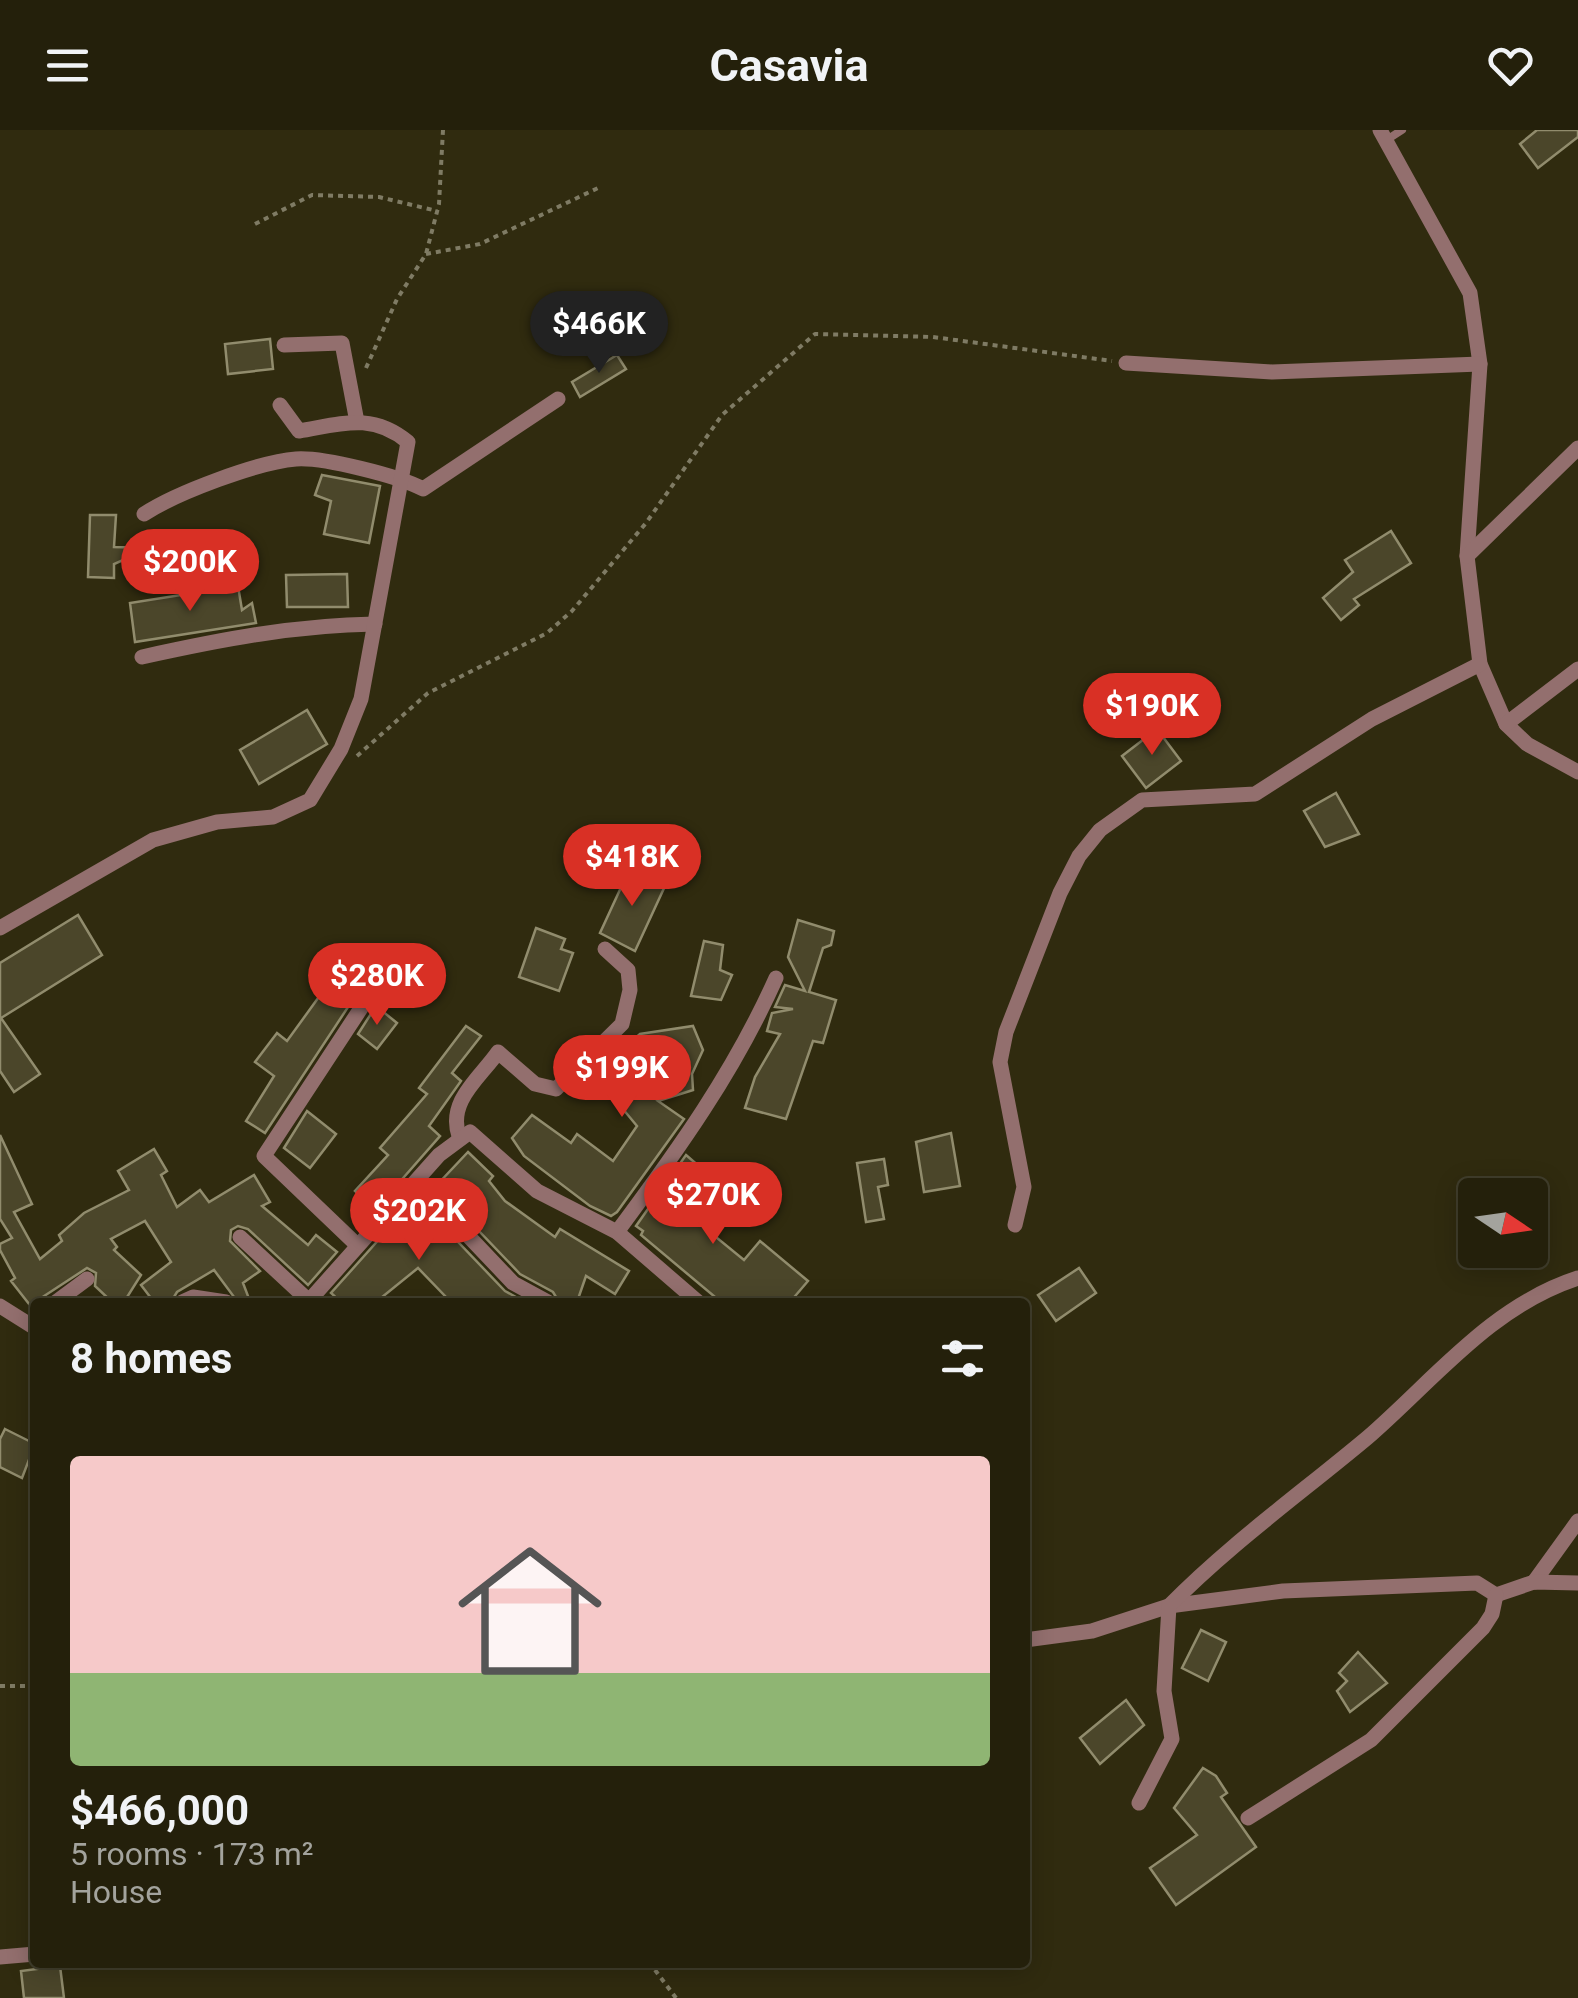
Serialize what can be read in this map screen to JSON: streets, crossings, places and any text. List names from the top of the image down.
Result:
{
  "north": "right",
  "page": {
    "header": "Casavia",
    "price": [
      "$466K",
      "$200K",
      "$190K",
      "$418K",
      "$280K",
      "$199K",
      "$270K",
      "$202K"
    ],
    "heading": "8 homes",
    "list": [
      {
        "name": "$466,000",
        "note": "5 rooms · 173 m² · House"
      }
    ]
  }
}
